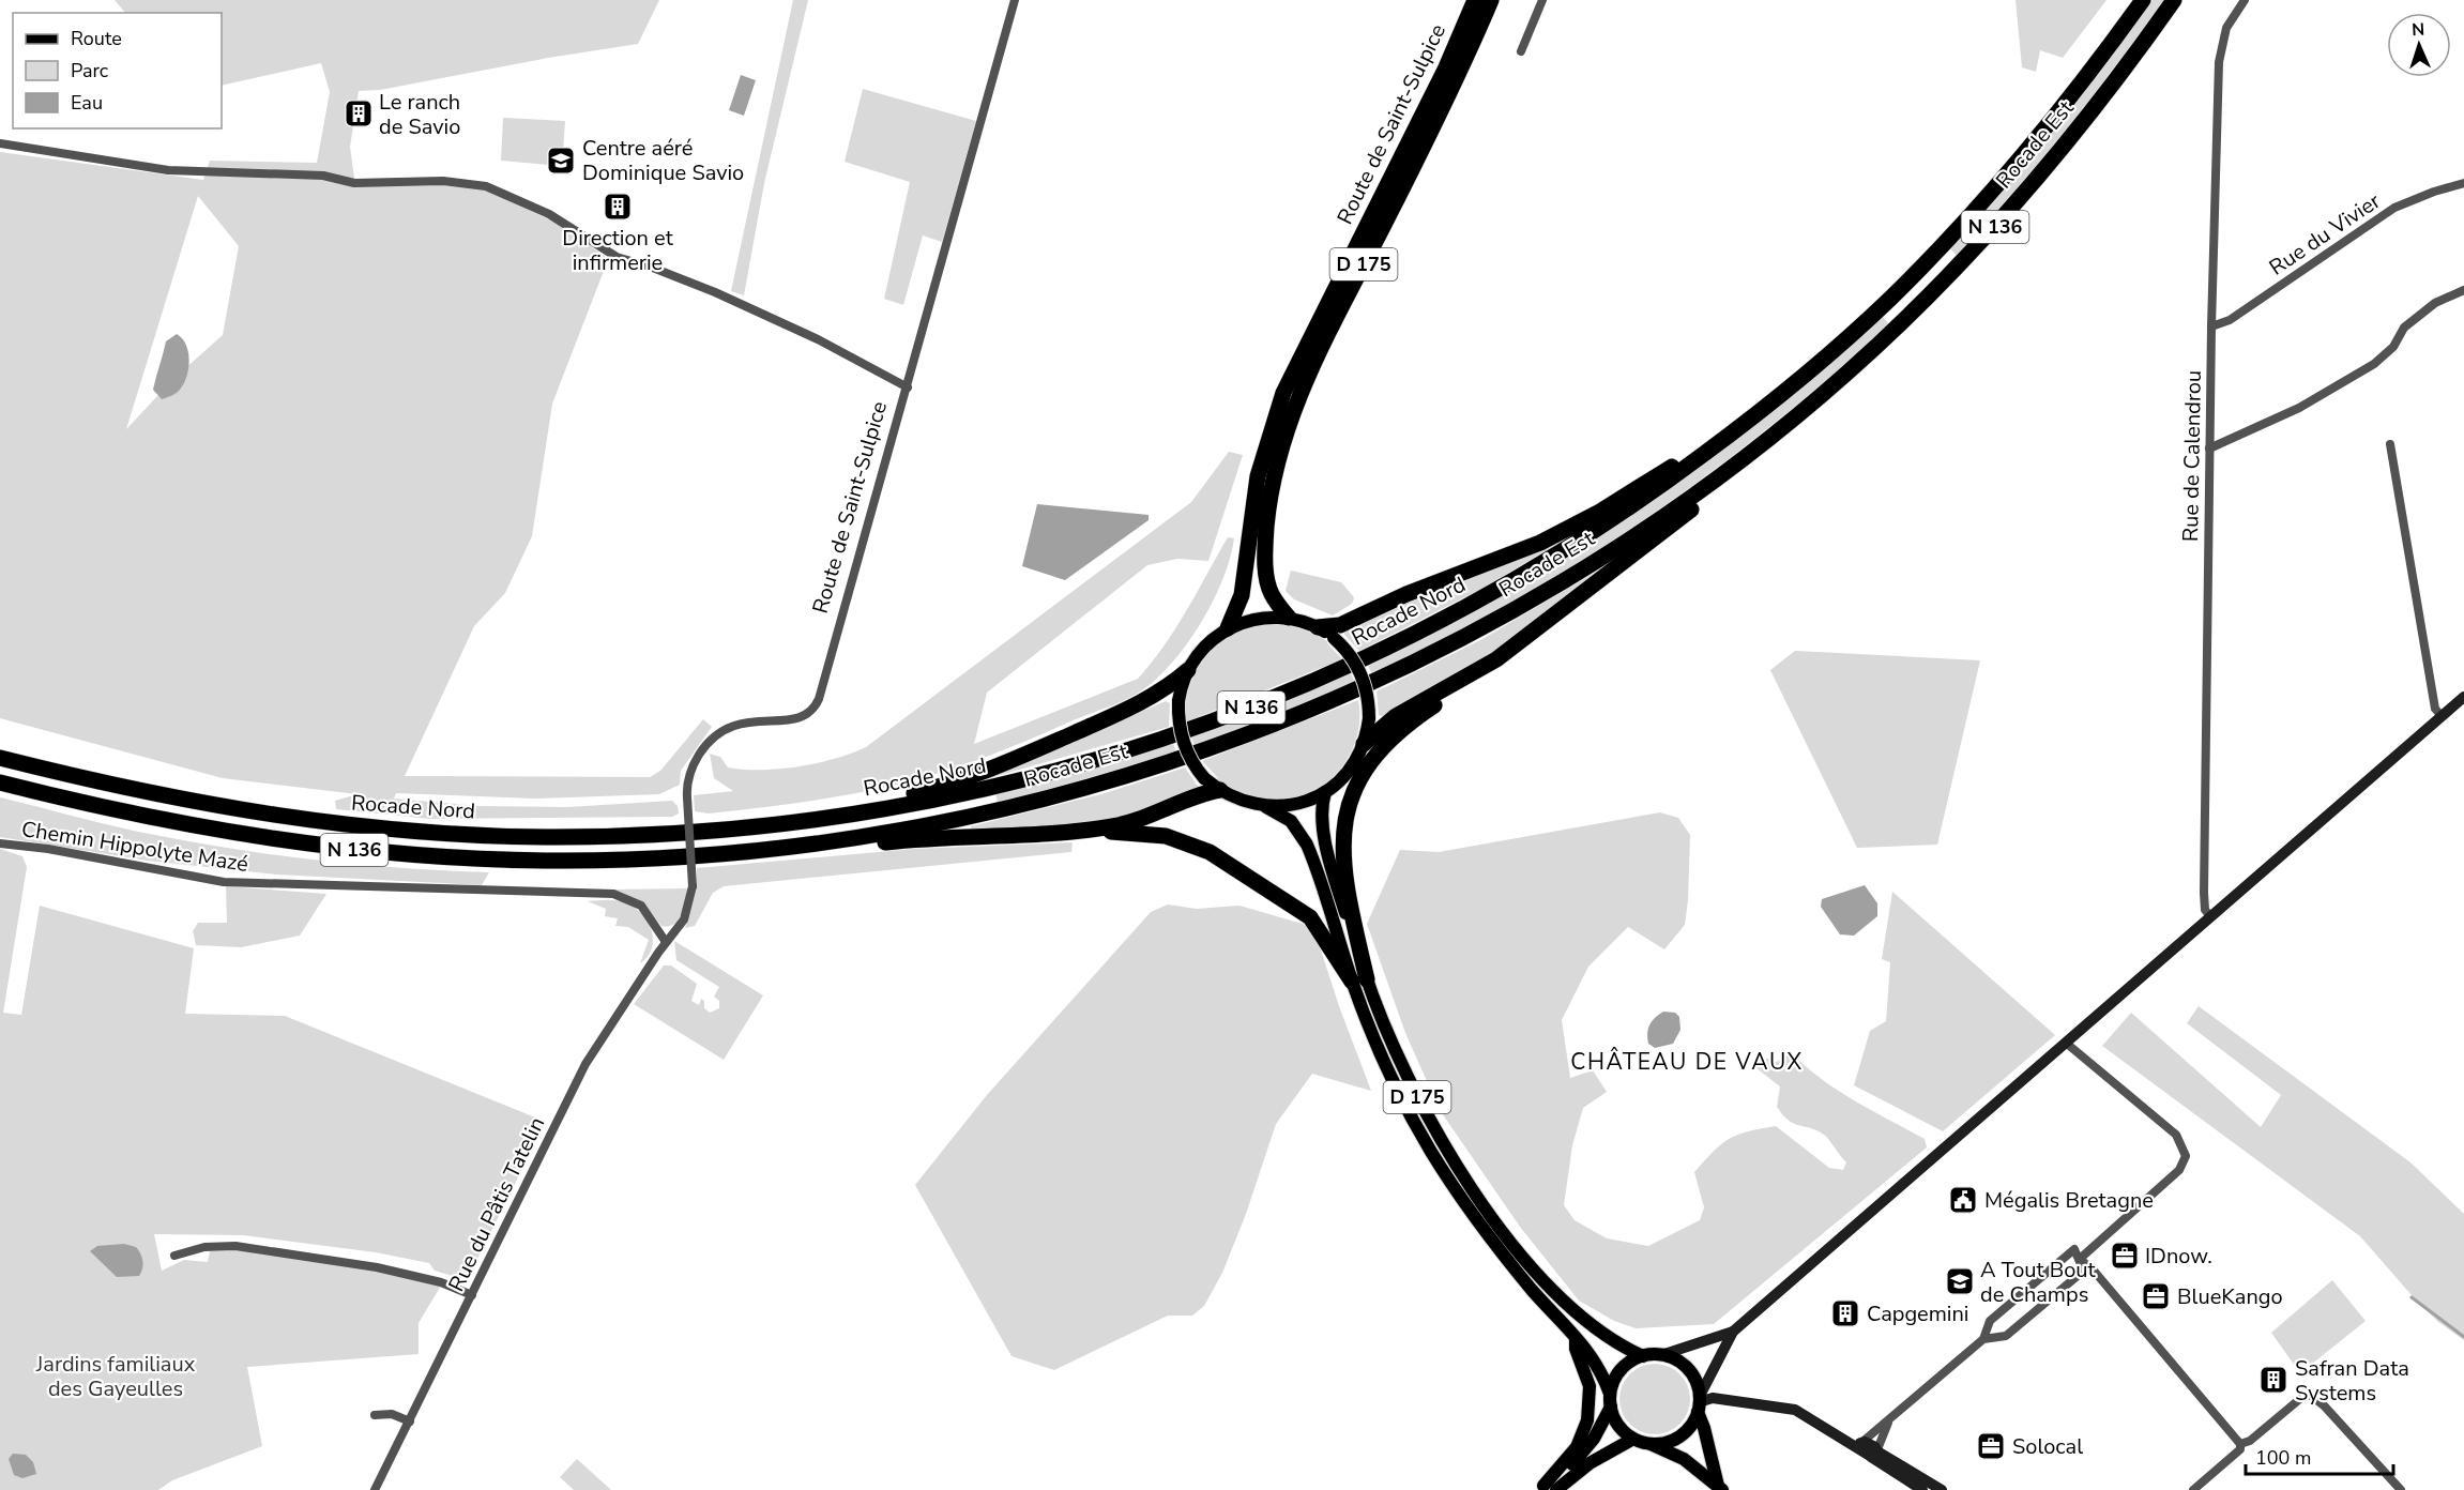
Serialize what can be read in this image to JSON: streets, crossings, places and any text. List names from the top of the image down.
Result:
{
  "streets": {
    "highway": [
      "Route de Saint-Sulpice",
      "Rocade Est",
      "N 136",
      "D 175",
      "Rocade Nord"
    ],
    "street": [
      "Rue du Vivier",
      "Rue de Calendrou",
      "Chemin Hippolyte Mazé",
      "Rue du Pâtis Tatelin"
    ]
  },
  "crossings": [
    ["Route de Saint-Sulpice", "D 175"],
    ["Route de Saint-Sulpice", "Chemin Hippolyte Mazé"],
    ["Route de Saint-Sulpice", "Rue du Pâtis Tatelin"],
    ["Rocade Est", "N 136"],
    ["Rocade Est", "Rocade Nord"],
    ["Rue du Vivier", "Rue de Calendrou"],
    ["Chemin Hippolyte Mazé", "Rue du Pâtis Tatelin"]
  ],
  "districts": ["CHÂTEAU DE VAUX"],
  "parks": ["Jardins familiaux des Gayeulles"],
  "places": {
    "building": [
      "Le ranch de Savio",
      "Direction et infirmerie",
      "Capgemini",
      "Safran Data Systems"
    ],
    "school or university": ["Centre aéré Dominique Savio", "A Tout Bout de Champs"],
    "public building": ["Mégalis Bretagne"],
    "office": ["IDnow.", "BlueKango", "Solocal"]
  },
  "legend": ["Route", "Parc", "Eau"],
  "scale_bar": "100 m",
  "north": "top"
}
